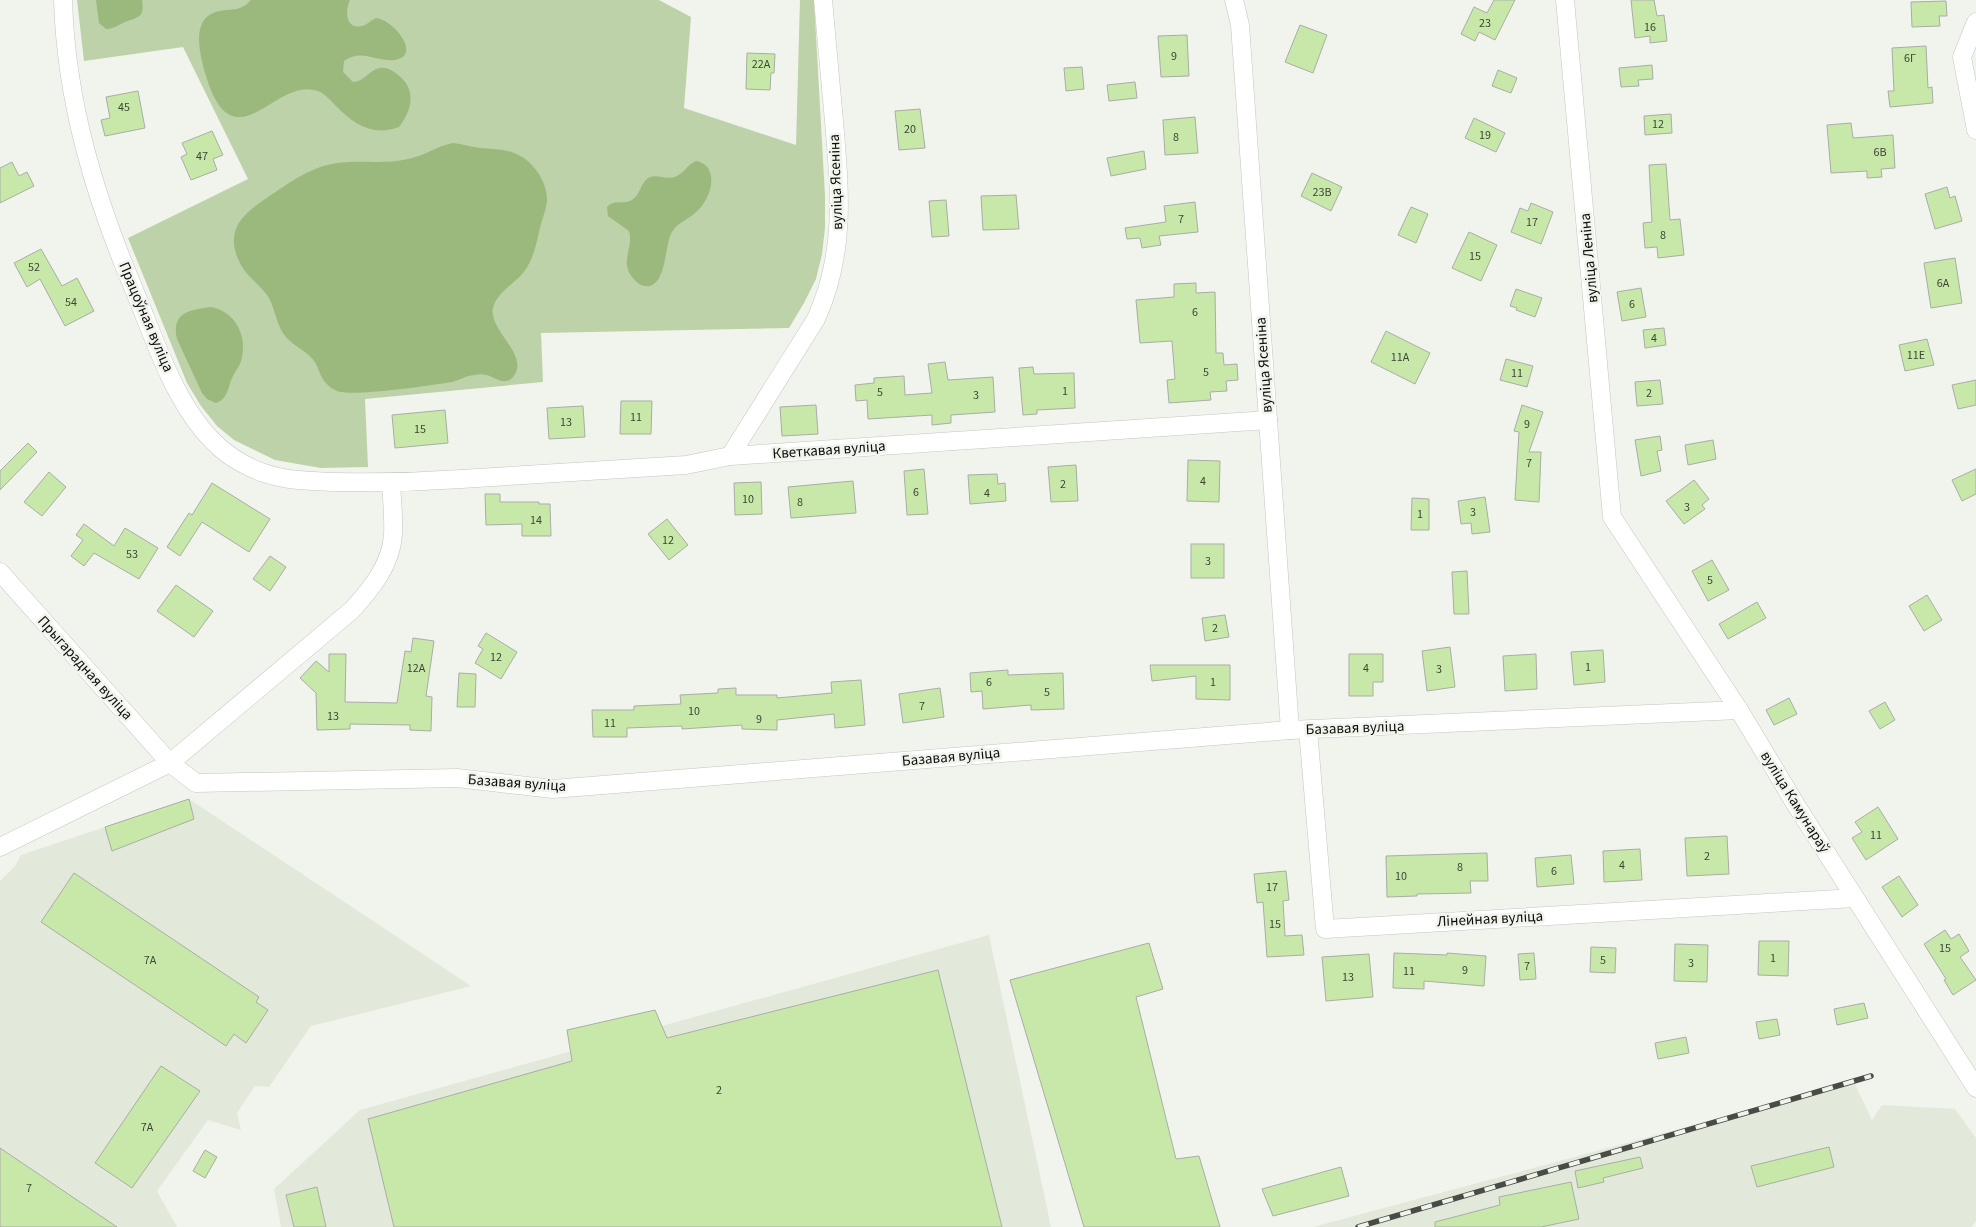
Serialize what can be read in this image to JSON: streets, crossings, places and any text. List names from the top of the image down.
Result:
{
  "streets": {
    "street": [
      "вуліца Ясеніна",
      "вуліца Леніна",
      "Працоўная вуліца",
      "Кветкавая вуліца",
      "Прыгарадная вуліца",
      "Базавая вуліца",
      "вуліца Камунараў",
      "Лінейная вуліца"
    ]
  },
  "crossings": [
    ["вуліца Ясеніна", "Кветкавая вуліца"],
    ["вуліца Ясеніна", "Базавая вуліца"],
    ["вуліца Леніна", "вуліца Камунараў"],
    ["Працоўная вуліца", "Кветкавая вуліца"],
    ["Прыгарадная вуліца", "Базавая вуліца"],
    ["Базавая вуліца", "вуліца Камунараў"],
    ["Базавая вуліца", "Лінейная вуліца"],
    ["вуліца Камунараў", "Лінейная вуліца"]
  ],
  "house_numbers": [
    "23",
    "16",
    "9",
    "6Г",
    "22А",
    "45",
    "12",
    "20",
    "19",
    "8",
    "6В",
    "47",
    "23В",
    "7",
    "17",
    "8",
    "15",
    "52",
    "6А",
    "54",
    "6",
    "6",
    "4",
    "11Е",
    "11А",
    "5",
    "11",
    "1",
    "5",
    "2",
    "3",
    "11",
    "13",
    "9",
    "15",
    "7",
    "4",
    "2",
    "6",
    "4",
    "10",
    "8",
    "3",
    "3",
    "1",
    "14",
    "12",
    "53",
    "3",
    "5",
    "2",
    "12",
    "1",
    "12А",
    "4",
    "3",
    "6",
    "1",
    "5",
    "7",
    "10",
    "13",
    "9",
    "11",
    "11",
    "2",
    "4",
    "8",
    "6",
    "10",
    "17",
    "15",
    "15",
    "1",
    "7А",
    "5",
    "3",
    "7",
    "9",
    "11",
    "13",
    "2",
    "7А",
    "7"
  ]
}
